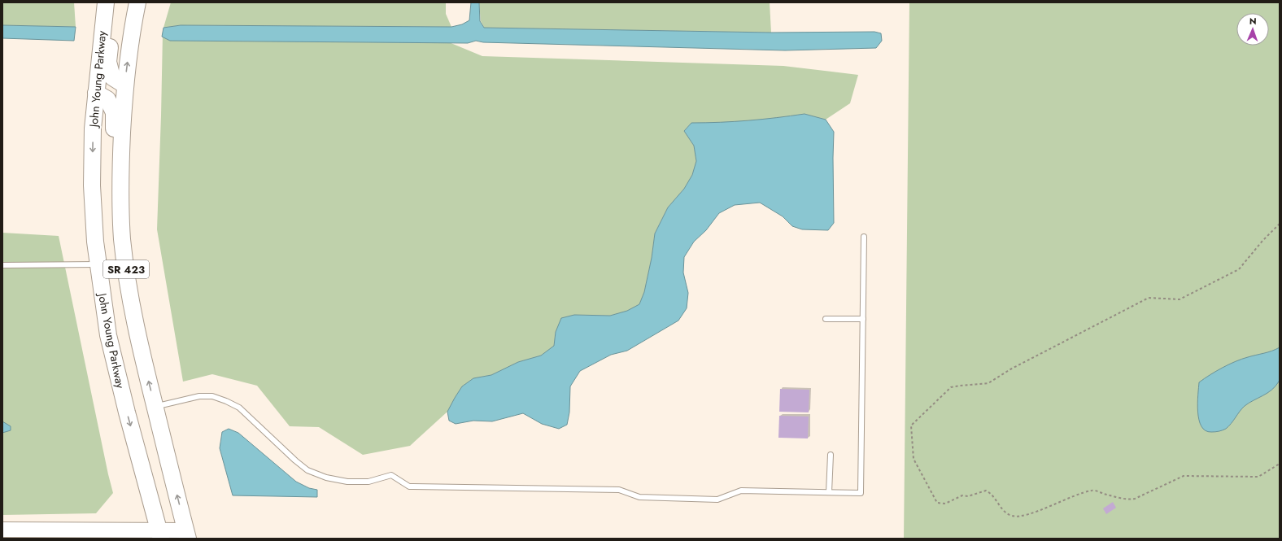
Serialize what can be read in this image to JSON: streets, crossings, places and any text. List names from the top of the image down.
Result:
{
  "streets": {
    "main road": ["John Young Parkway", "SR 423"]
  },
  "north": "top"
}
